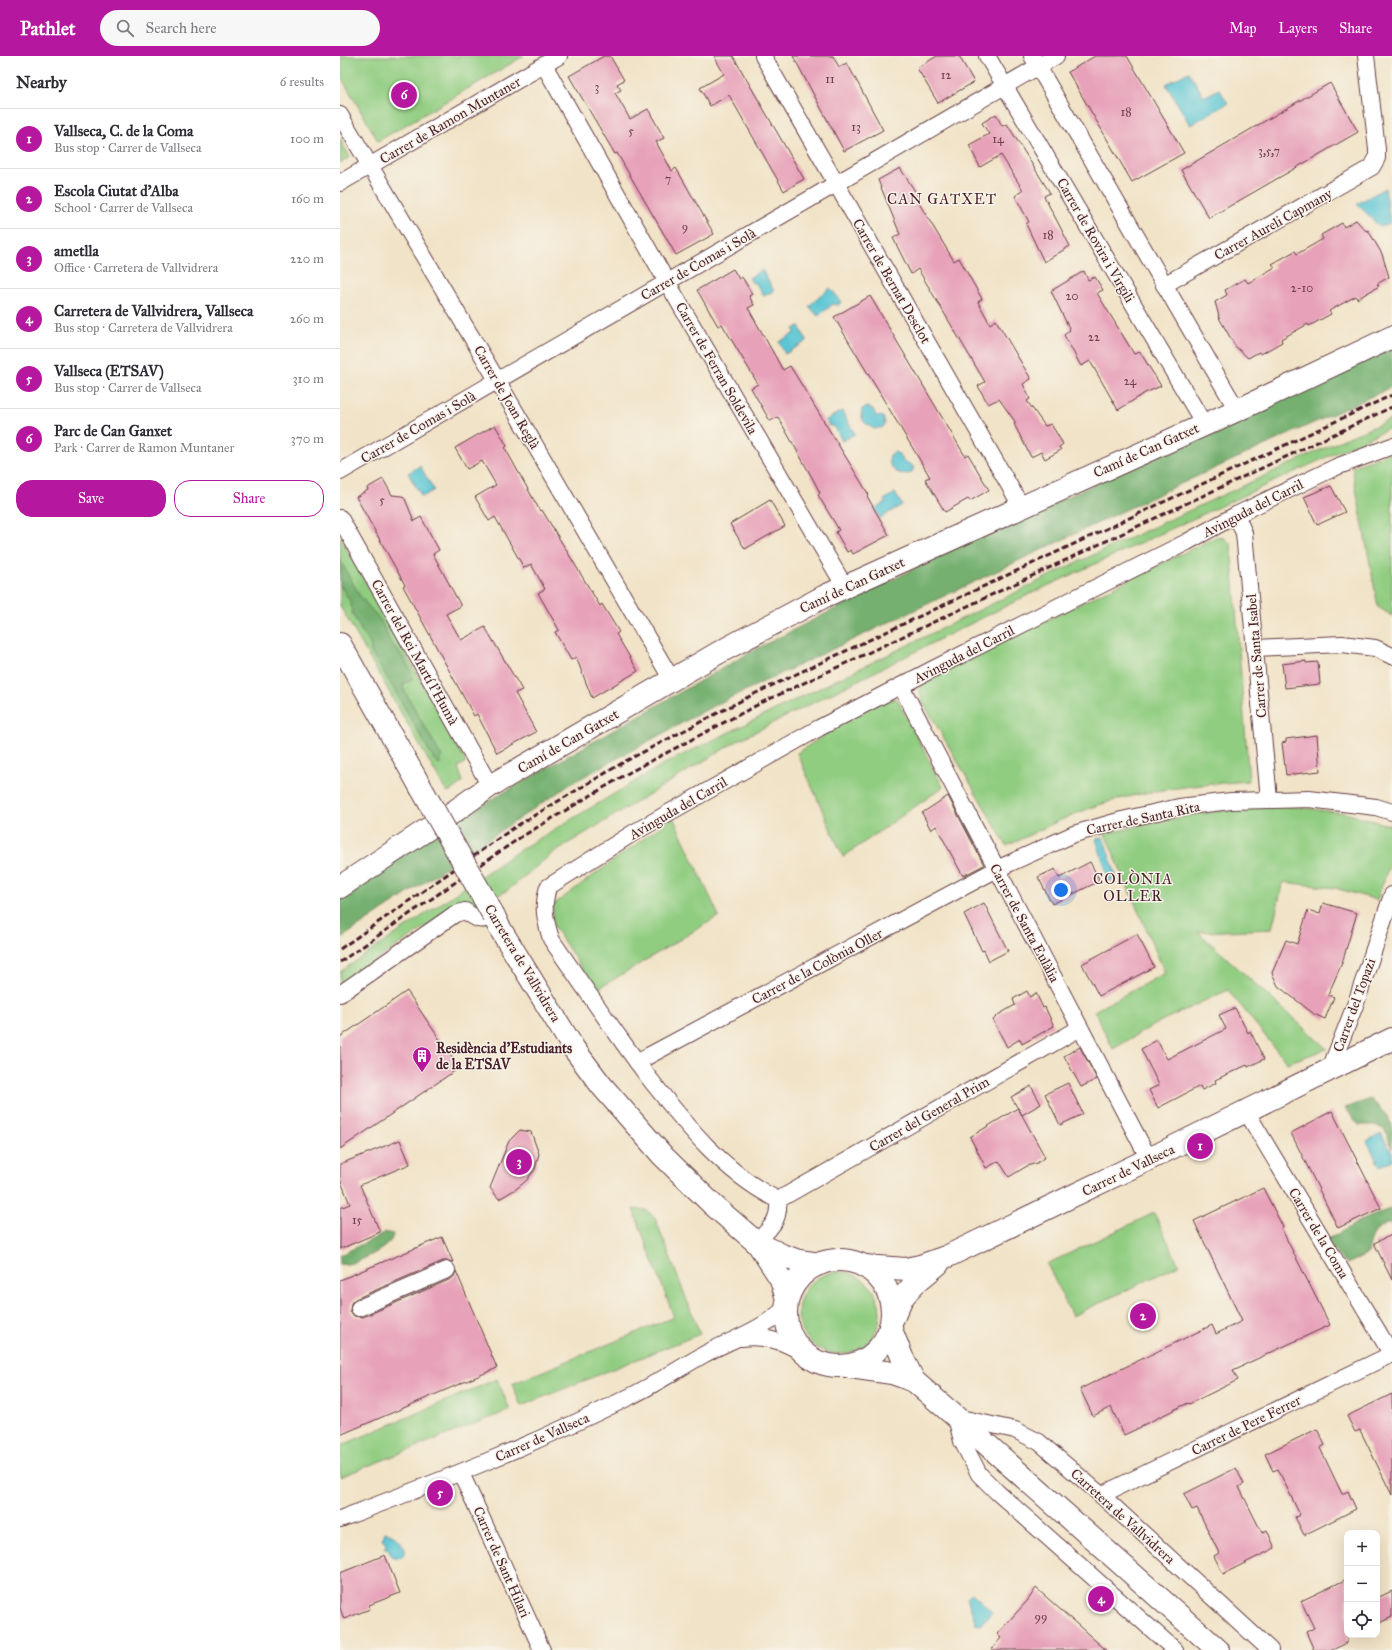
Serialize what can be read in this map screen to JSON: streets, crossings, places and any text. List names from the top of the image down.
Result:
{
  "streets": {
    "street": [
      "Carrer de Ramon Muntaner",
      "Carrer Aureli Capmany",
      "Carrer de Rovira i Virgili",
      "Carrer de Comas i Solà",
      "Carrer de Bernat Desclot",
      "Carrer de Ferran Soldevila",
      "Carrer de Joan Reglà",
      "Camí de Can Gatxet",
      "Avinguda del Carril",
      "Carrer del Rei Martí l'Humà",
      "Carrer de Santa Isabel",
      "Carrer de Santa Rita",
      "Carrer de Santa Eulàlia",
      "Carretera de Vallvidrera",
      "Carrer de la Colònia Oller",
      "Carrer del Topazi",
      "Carrer del General Prim",
      "Carrer de Vallseca",
      "Carrer de la Coma",
      "Carrer de Pere Ferrer",
      "Carrer de Sant Hilari"
    ]
  },
  "crossings": [
    ["Carrer de Ramon Muntaner", "Carrer de Ferran Soldevila"],
    ["Carrer de Ramon Muntaner", "Carrer de Joan Reglà"],
    ["Carrer de Rovira i Virgili", "Carrer de Comas i Solà"],
    ["Carrer de Rovira i Virgili", "Camí de Can Gatxet"],
    ["Carrer de Comas i Solà", "Carrer de Bernat Desclot"],
    ["Carrer de Comas i Solà", "Carrer de Ferran Soldevila"],
    ["Carrer de Comas i Solà", "Carrer de Joan Reglà"],
    ["Carrer de Bernat Desclot", "Camí de Can Gatxet"],
    ["Carrer de Ferran Soldevila", "Camí de Can Gatxet"],
    ["Carrer de Joan Reglà", "Camí de Can Gatxet"],
    ["Camí de Can Gatxet", "Carrer del Rei Martí l'Humà"],
    ["Avinguda del Carril", "Carrer de Santa Isabel"],
    ["Avinguda del Carril", "Carrer de Santa Eulàlia"],
    ["Avinguda del Carril", "Carrer de la Colònia Oller"],
    ["Carrer de Santa Isabel", "Carrer de Santa Rita"],
    ["Carrer de Santa Rita", "Carrer de Santa Eulàlia"],
    ["Carrer de Santa Rita", "Carrer de la Colònia Oller"],
    ["Carrer de Santa Eulàlia", "Carrer de la Colònia Oller"],
    ["Carrer de Santa Eulàlia", "Carrer del General Prim"],
    ["Carrer de Santa Eulàlia", "Carrer de Vallseca"],
    ["Carretera de Vallvidrera", "Carrer de Vallseca"],
    ["Carretera de Vallvidrera", "Carrer de Pere Ferrer"],
    ["Carrer del Topazi", "Carrer de Vallseca"],
    ["Carrer de Vallseca", "Carrer de la Coma"],
    ["Carrer de Vallseca", "Carrer de Sant Hilari"],
    ["Carrer de la Coma", "Carrer de Pere Ferrer"]
  ],
  "districts": ["CAN GATXET", "COLÒNIA OLLER"],
  "places": {
    "building": ["Residència d'Estudiants de la ETSAV"]
  },
  "house_numbers": [
    "12",
    "11",
    "3",
    "18",
    "13",
    "5",
    "14",
    "3,5,7",
    "7",
    "9",
    "18",
    "2-10",
    "20",
    "22",
    "24",
    "5",
    "15",
    "99"
  ],
  "page": {
    "header": "Pathlet",
    "search": "Search here",
    "nav": ["Map", "Layers", "Share"],
    "heading": ["Nearby", "6 results"],
    "pins": [
      "6",
      "1",
      "3",
      "2",
      "5",
      "4"
    ],
    "list": [
      {
        "mark": "1",
        "name": "Vallseca, C. de la Coma",
        "note": "Bus stop · Carrer de Vallseca",
        "value": "100 m"
      },
      {
        "mark": "2",
        "name": "Escola Ciutat d'Alba",
        "note": "School · Carrer de Vallseca",
        "value": "160 m"
      },
      {
        "mark": "3",
        "name": "ametlla",
        "note": "Office · Carretera de Vallvidrera",
        "value": "220 m"
      },
      {
        "mark": "4",
        "name": "Carretera de Vallvidrera, Vallseca",
        "note": "Bus stop · Carretera de Vallvidrera",
        "value": "260 m"
      },
      {
        "mark": "5",
        "name": "Vallseca (ETSAV)",
        "note": "Bus stop · Carrer de Vallseca",
        "value": "310 m"
      },
      {
        "mark": "6",
        "name": "Parc de Can Ganxet",
        "note": "Park · Carrer de Ramon Muntaner",
        "value": "370 m"
      }
    ],
    "buttons": ["Save", "Share"],
    "map_buttons": ["+", "−"]
  }
}
